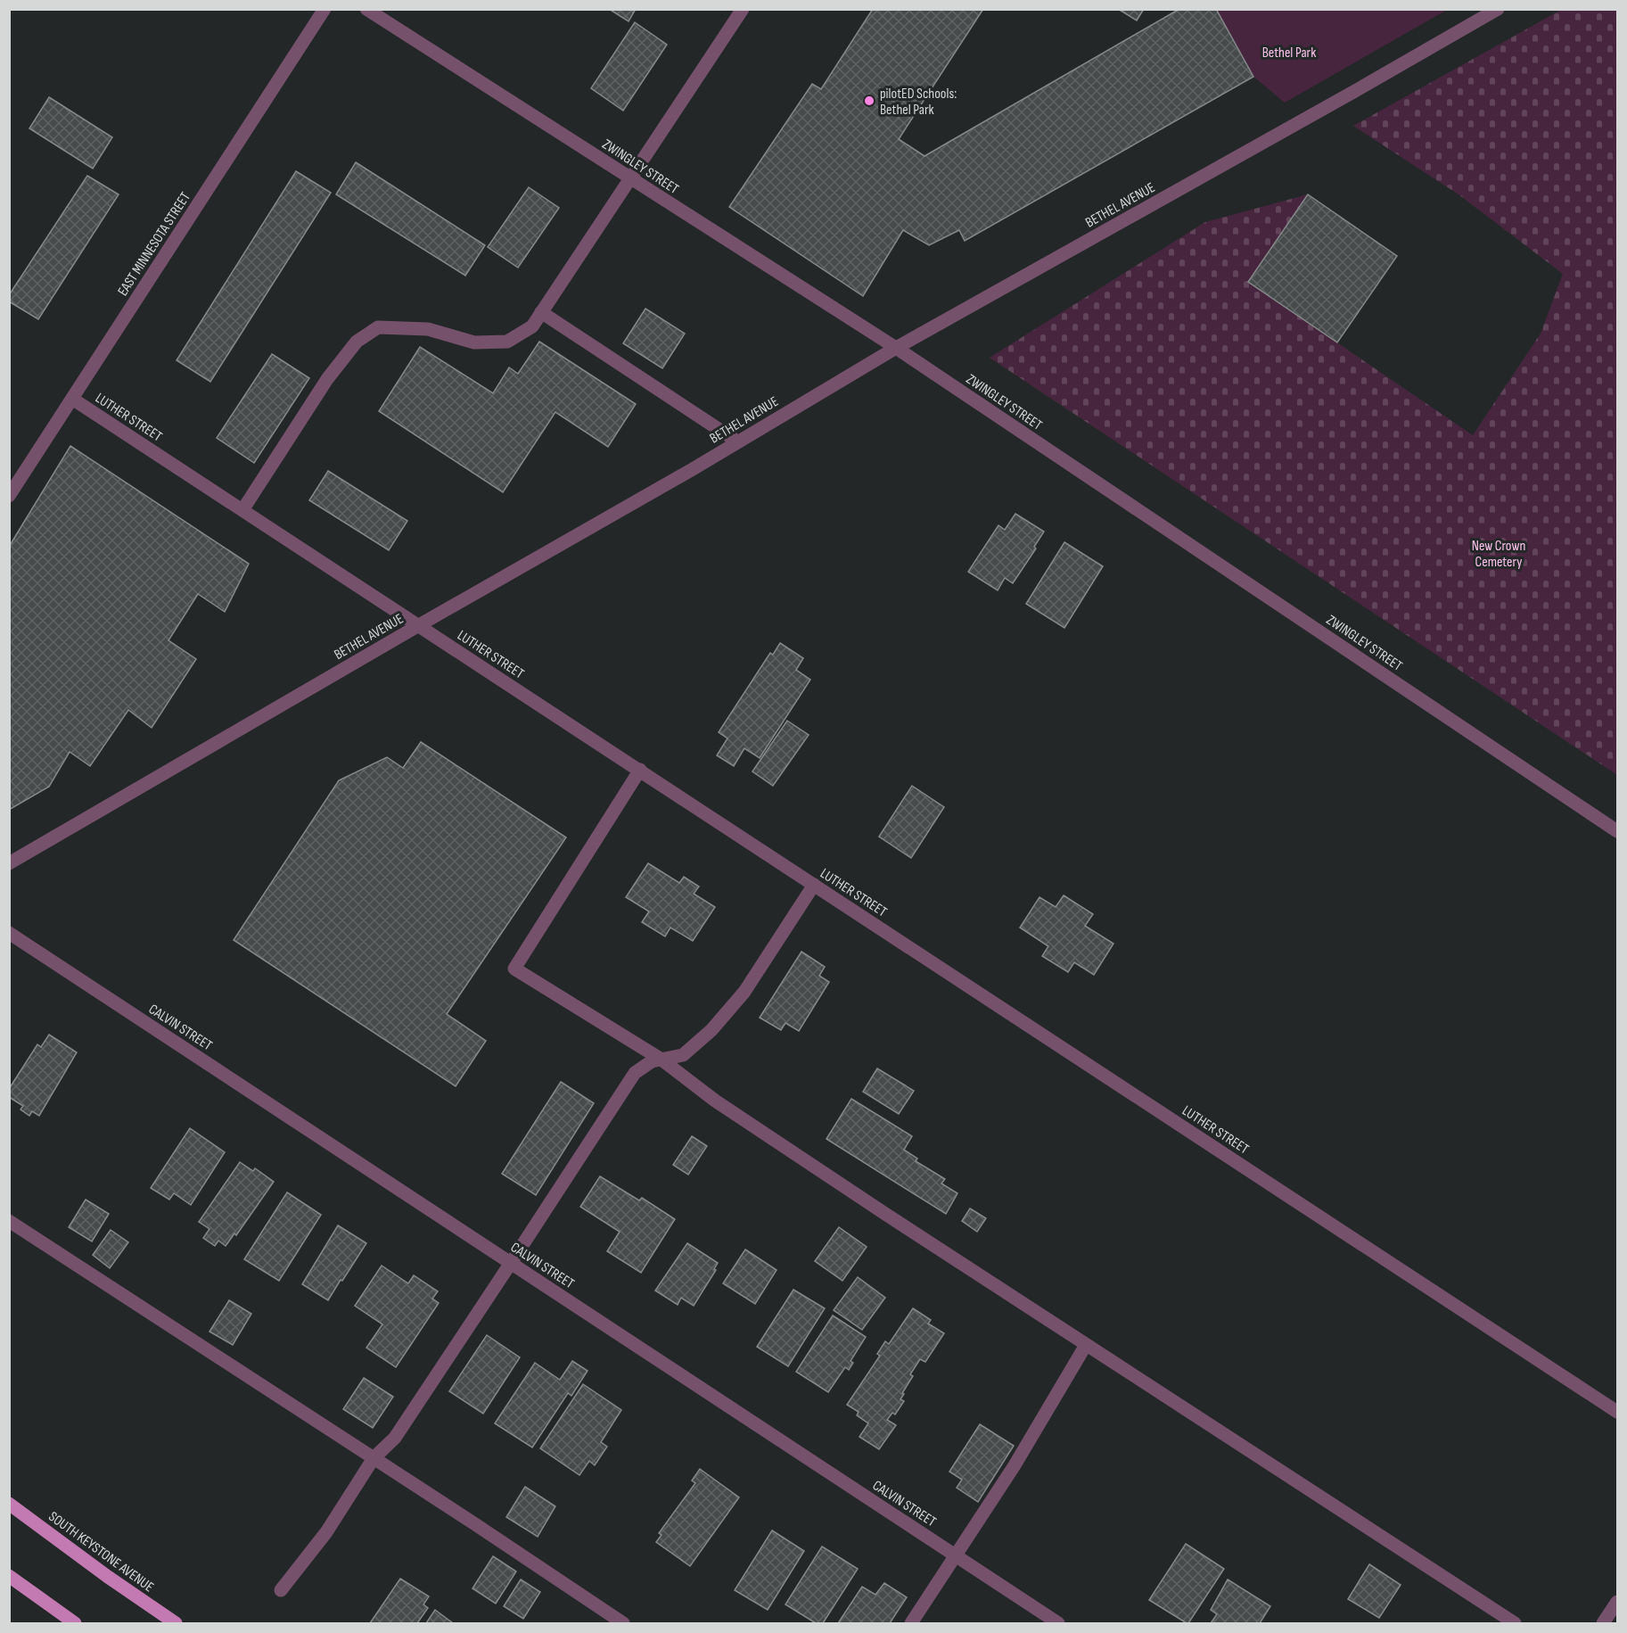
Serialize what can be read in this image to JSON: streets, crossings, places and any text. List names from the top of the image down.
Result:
{
  "streets": {
    "main road": ["SOUTH KEYSTONE AVENUE"],
    "street": [
      "ZWINGLEY STREET",
      "BETHEL AVENUE",
      "EAST MINNESOTA STREET",
      "LUTHER STREET",
      "CALVIN STREET"
    ]
  },
  "crossings": [
    ["ZWINGLEY STREET", "BETHEL AVENUE"],
    ["BETHEL AVENUE", "LUTHER STREET"],
    ["EAST MINNESOTA STREET", "LUTHER STREET"]
  ],
  "parks": ["Bethel Park", "New Crown Cemetery"],
  "places": ["pilotED Schools: Bethel Park"]
}
